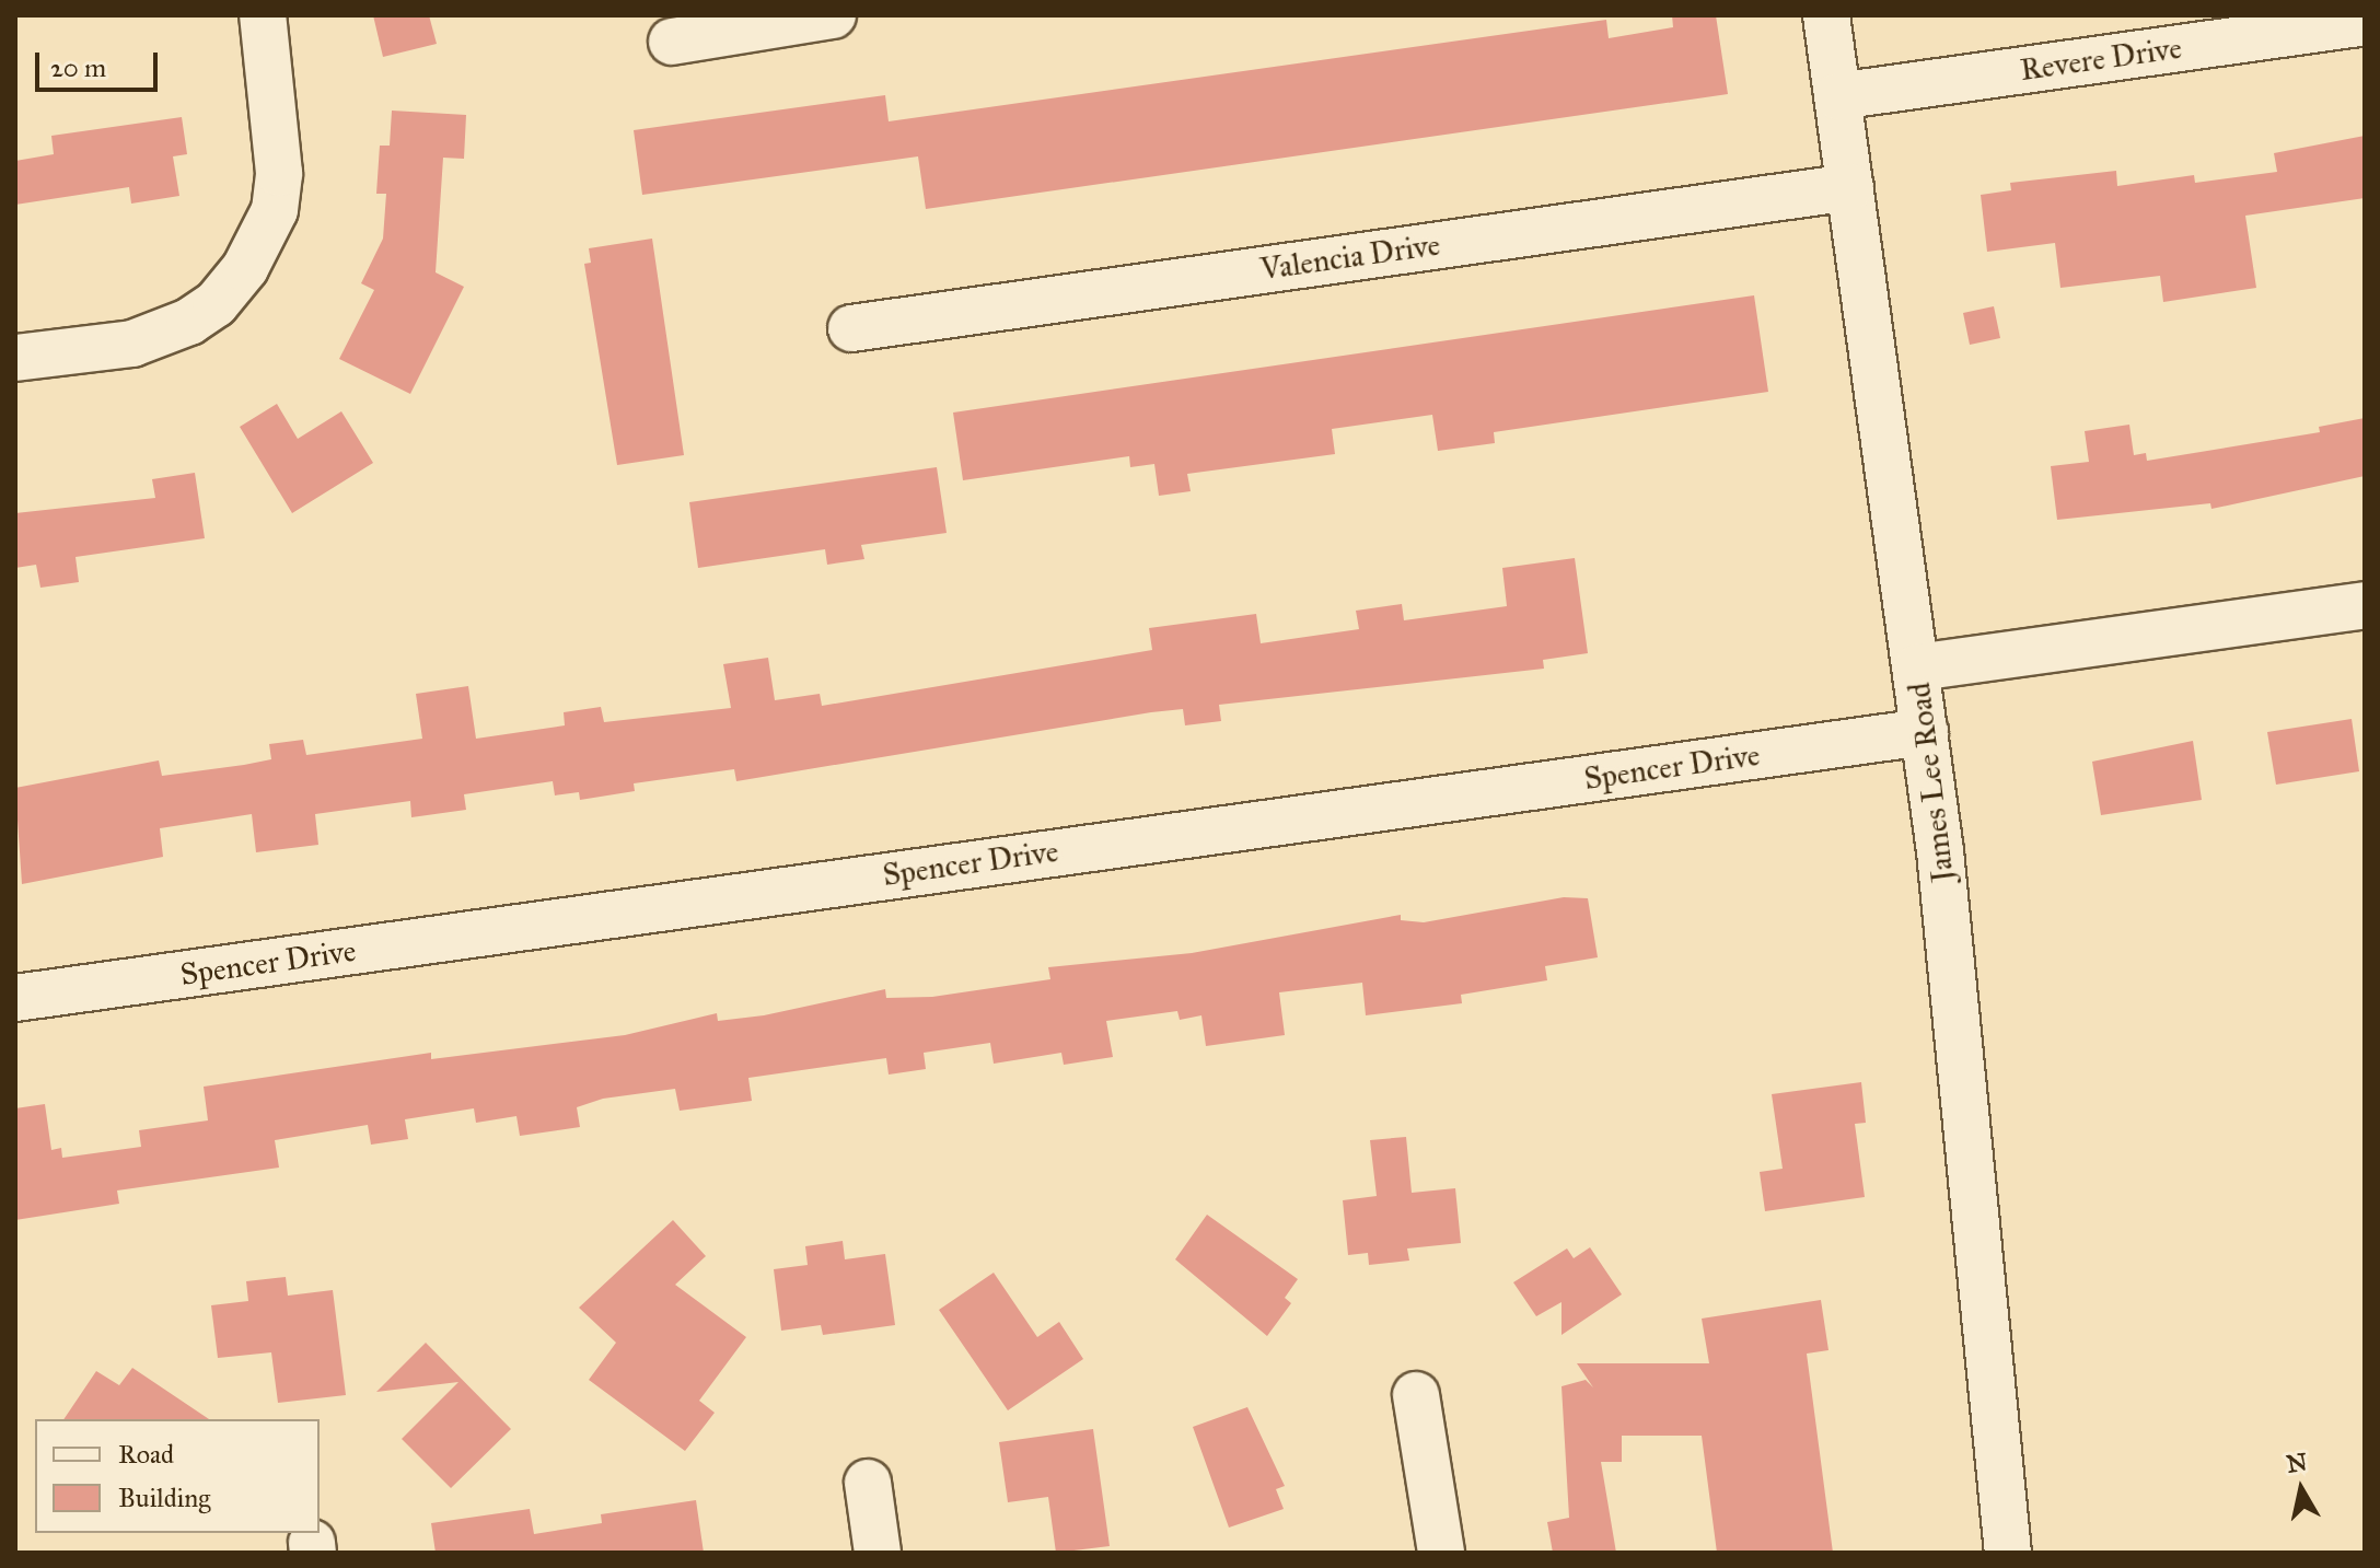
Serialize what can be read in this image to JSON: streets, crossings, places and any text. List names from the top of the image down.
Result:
{
  "streets": {
    "street": [
      "Revere Drive",
      "Valencia Drive",
      "Spencer Drive",
      "James Lee Road"
    ]
  },
  "crossings": [
    ["Revere Drive", "James Lee Road"],
    ["Valencia Drive", "James Lee Road"],
    ["Spencer Drive", "James Lee Road"]
  ],
  "legend": ["Road", "Building"],
  "scale_bar": "20 m",
  "north": "top"
}
